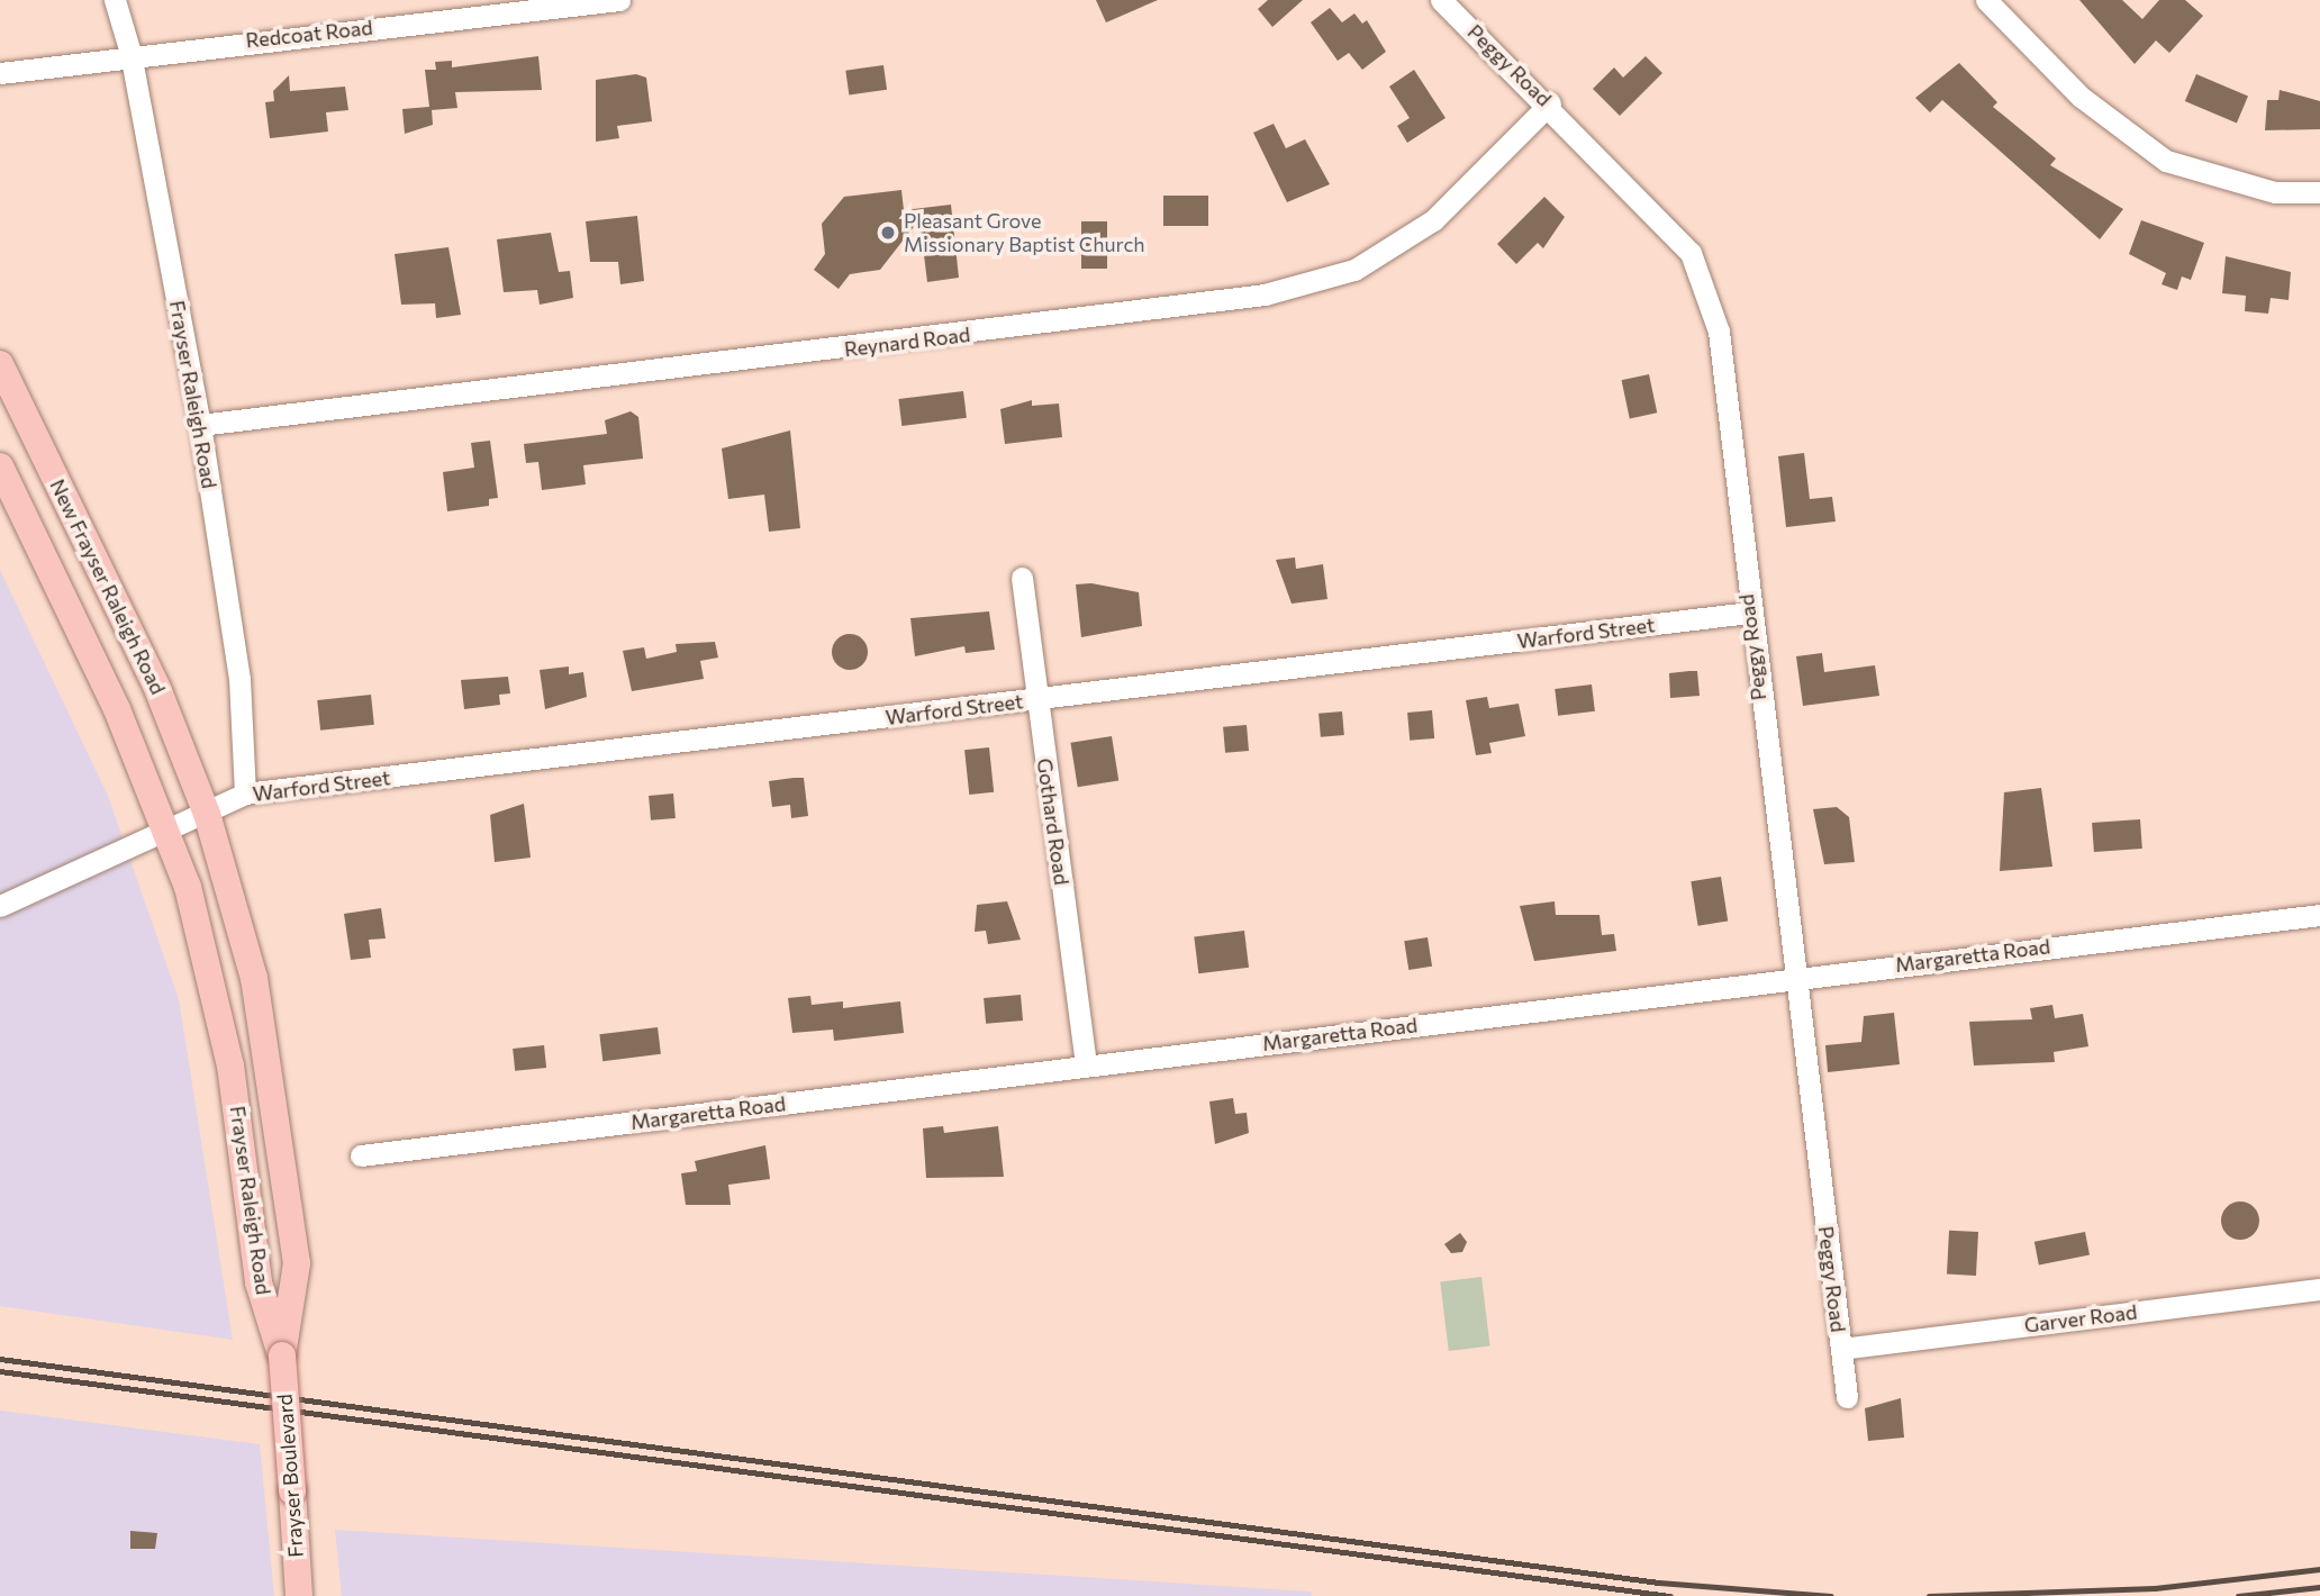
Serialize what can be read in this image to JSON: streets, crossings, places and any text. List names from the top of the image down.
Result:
{
  "streets": {
    "main road": ["Frayser Raleigh Road", "New Frayser Raleigh Road", "Frayser Boulevard"],
    "street": [
      "Redcoat Road",
      "Peggy Road",
      "Reynard Road",
      "Warford Street",
      "Gothard Road",
      "Margaretta Road",
      "Garver Road"
    ]
  },
  "crossings": [
    ["Redcoat Road", "Frayser Raleigh Road"],
    ["Peggy Road", "Reynard Road"],
    ["Peggy Road", "Warford Street"],
    ["Peggy Road", "Margaretta Road"],
    ["Peggy Road", "Garver Road"],
    ["Reynard Road", "Frayser Raleigh Road"],
    ["Frayser Raleigh Road", "New Frayser Raleigh Road"],
    ["Frayser Raleigh Road", "Warford Street"],
    ["Frayser Raleigh Road", "Frayser Boulevard"],
    ["New Frayser Raleigh Road", "Warford Street"],
    ["Warford Street", "Gothard Road"],
    ["Gothard Road", "Margaretta Road"]
  ],
  "places": ["Pleasant Grove Missionary Baptist Church"]
}
